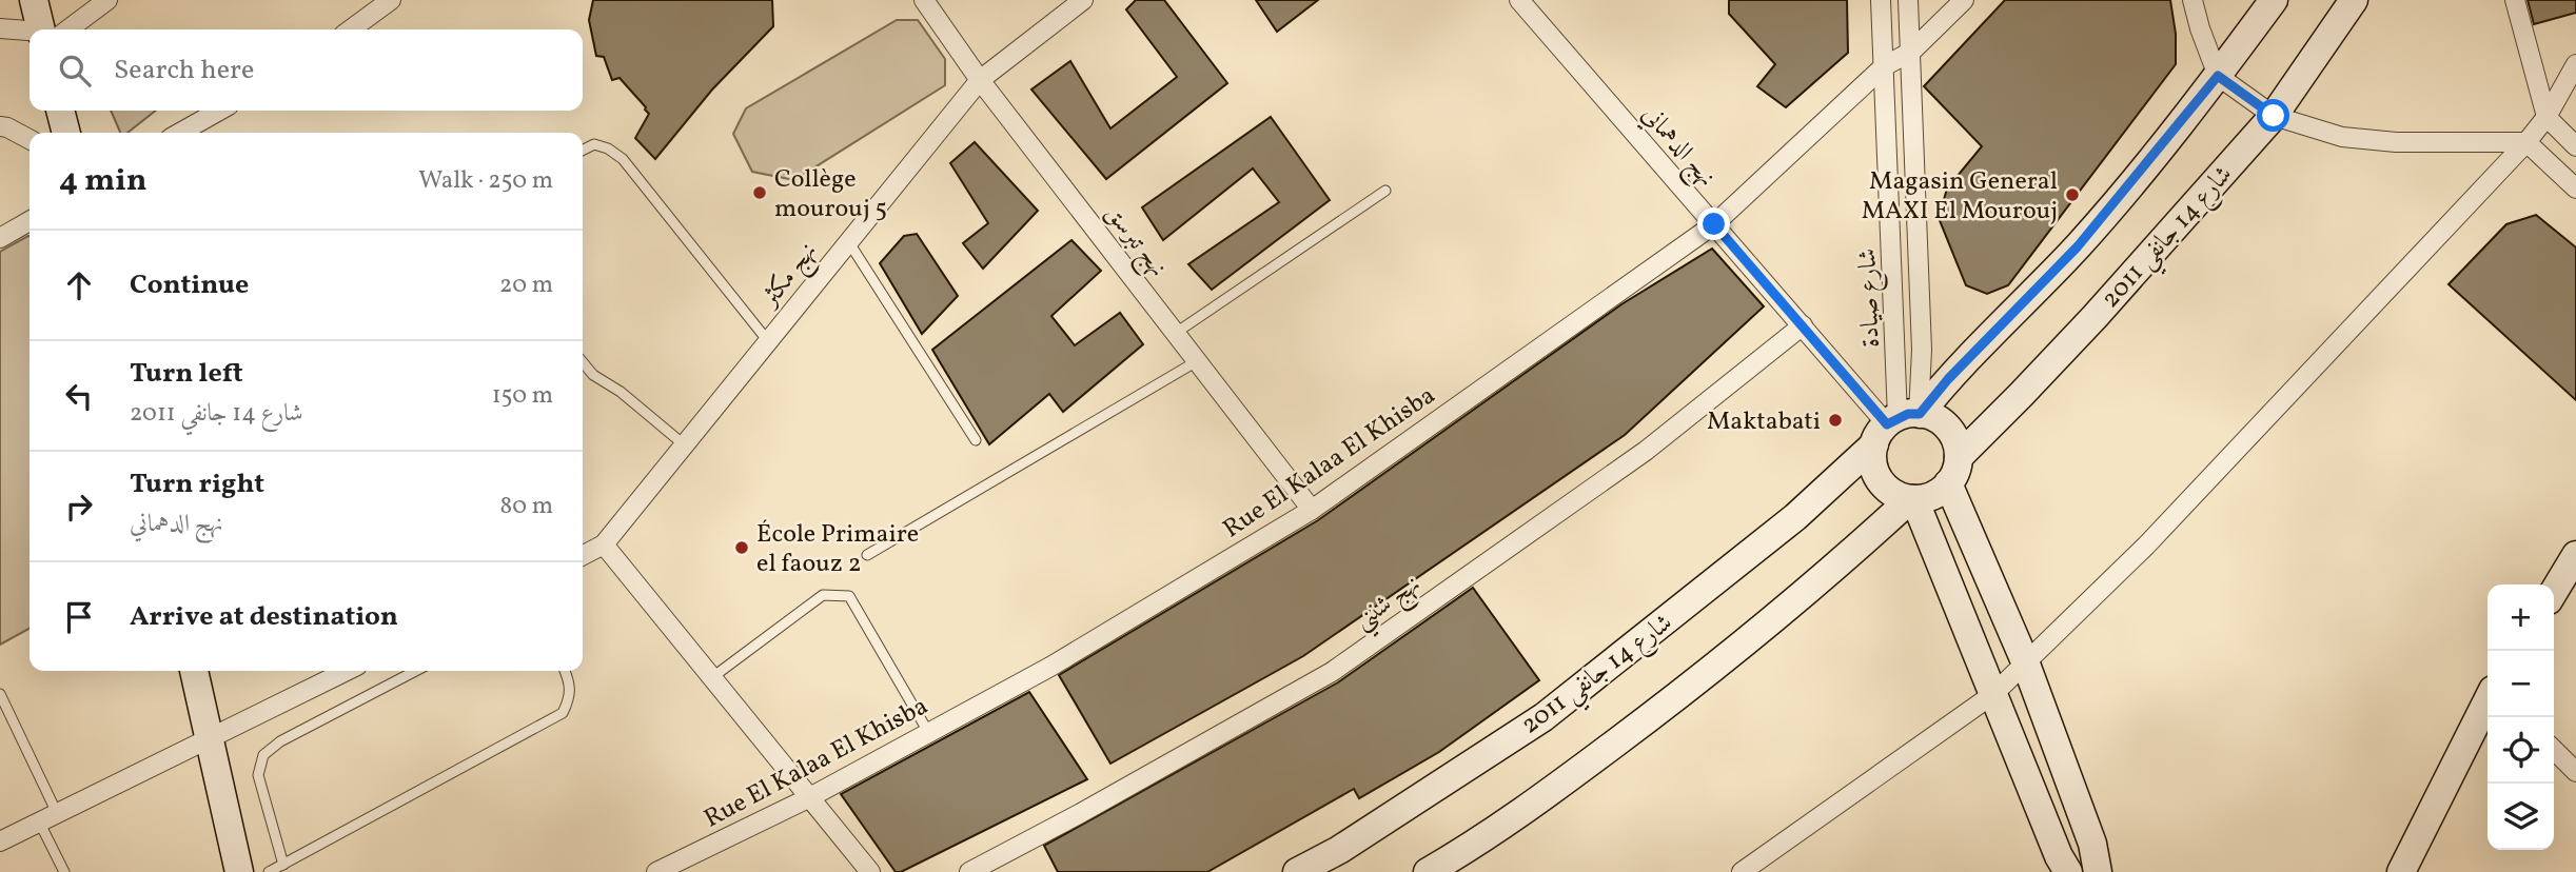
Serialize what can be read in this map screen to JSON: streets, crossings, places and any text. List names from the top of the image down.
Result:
{
  "streets": {
    "street": [
      "نهج الدهماني",
      "شارع 14 جانفي 2011",
      "نهج تبرسق",
      "نهج مكثر",
      "شارع صيادة",
      "Rue El Kalaa El Khisba",
      "نهج شنني"
    ]
  },
  "crossings": [
    ["نهج الدهماني", "شارع 14 جانفي 2011"],
    ["نهج الدهماني", "شارع صيادة"],
    ["نهج الدهماني", "Rue El Kalaa El Khisba"],
    ["نهج الدهماني", "نهج شنني"],
    ["شارع 14 جانفي 2011", "شارع صيادة"],
    ["نهج تبرسق", "نهج مكثر"],
    ["نهج تبرسق", "Rue El Kalaa El Khisba"],
    ["شارع صيادة", "Rue El Kalaa El Khisba"]
  ],
  "places": [
    "Collège mourouj 5",
    "Magasin General MAXI El Mourouj",
    "Maktabati",
    "École Primaire el faouz 2"
  ],
  "page": {
    "search": "Search here",
    "heading": ["4 min", "Walk · 250 m"],
    "list": [
      ["Continue", "20 m"],
      ["Turn left", "شارع 14 جانفي 2011", "150 m"],
      ["Turn right", "نهج الدهماني", "80 m"],
      "Arrive at destination"
    ],
    "map_buttons": ["+", "−"]
  }
}
